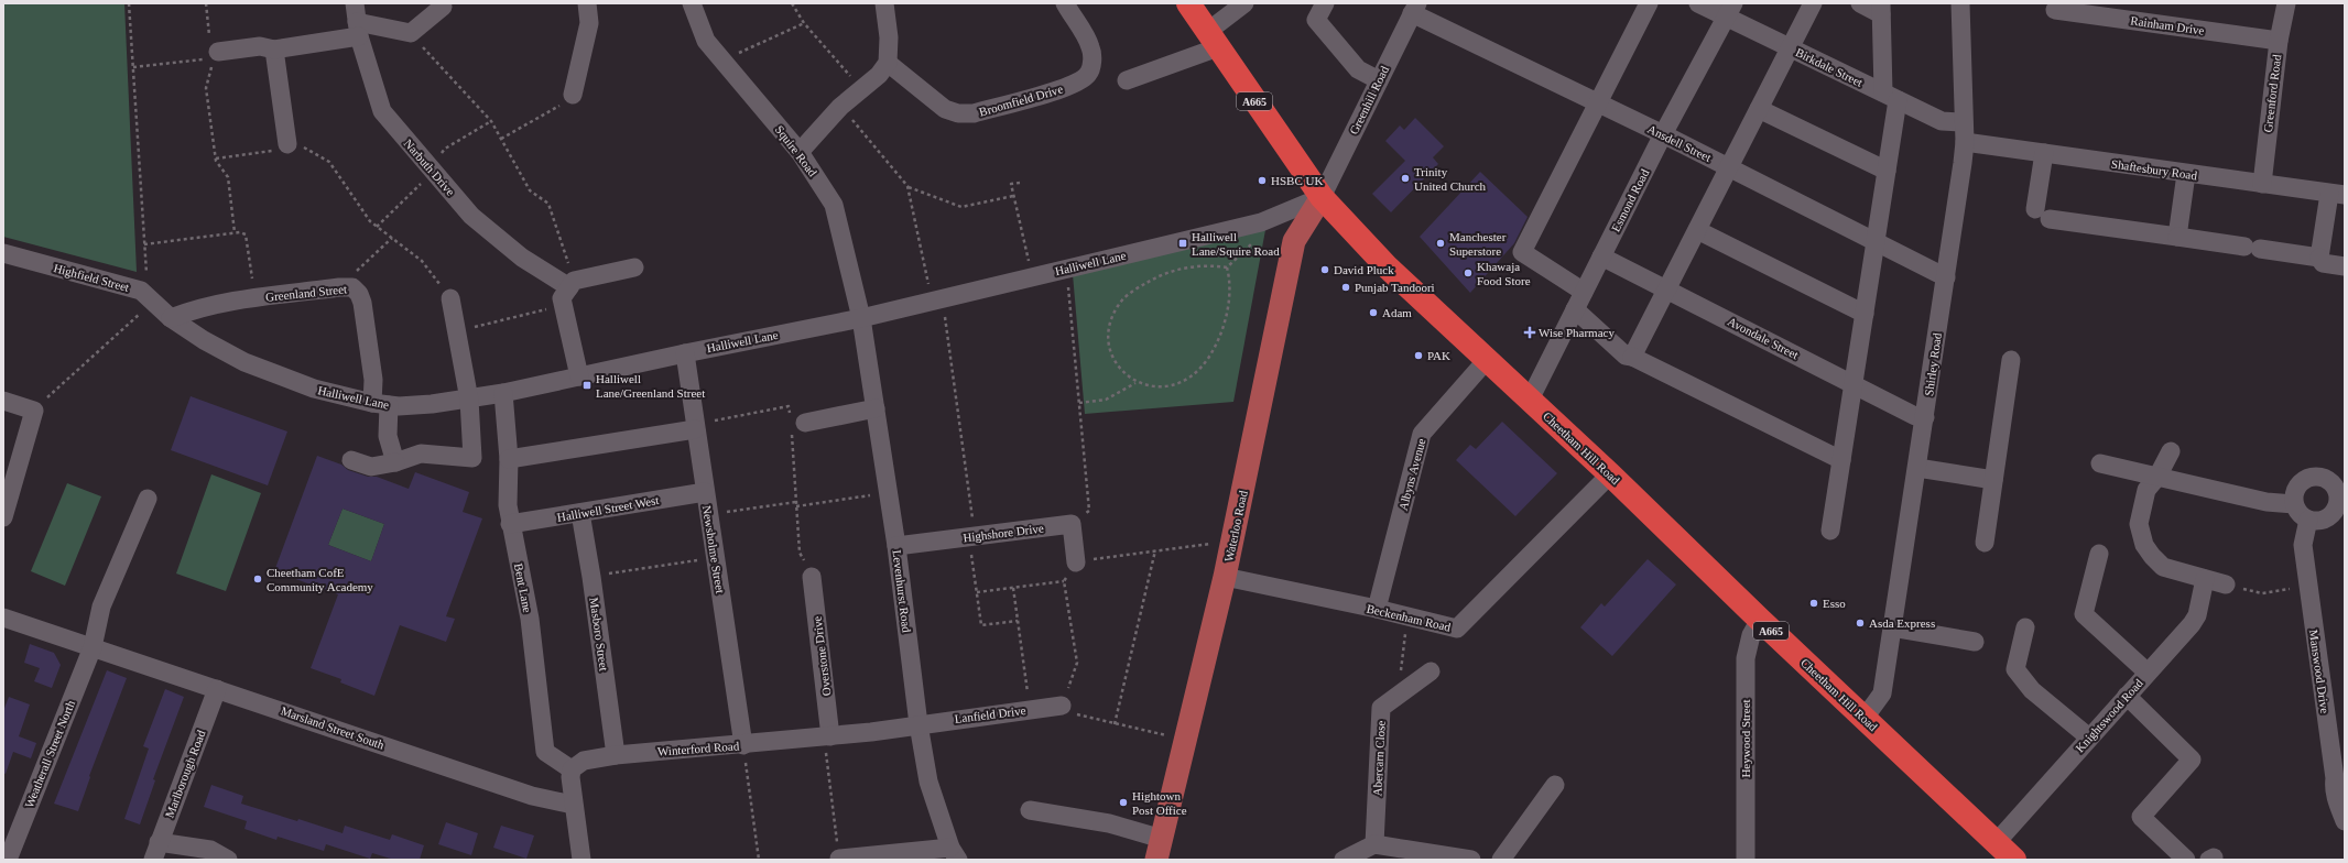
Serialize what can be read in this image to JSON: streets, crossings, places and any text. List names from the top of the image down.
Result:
{
  "streets": {
    "highway": ["A665", "Cheetham Hill Road"],
    "main road": ["Waterloo Road"],
    "street": [
      "Rainham Drive",
      "Birkdale Street",
      "Greenford Road",
      "Broomfield Drive",
      "Greenhill Road",
      "Ansdell Street",
      "Squire Road",
      "Narbuth Drive",
      "Shaftesbury Road",
      "Esmond Road",
      "Halliwell Lane",
      "Highfield Street",
      "Greenland Street",
      "Avondale Street",
      "Shirley Road",
      "Albyns Avenue",
      "Halliwell Street West",
      "Highshore Drive",
      "Newsholme Street",
      "Bent Lane",
      "Levenhurst Road",
      "Beckenham Road",
      "Masboro Street",
      "Overstone Drive",
      "Manswood Drive",
      "Lanfield Drive",
      "Knightswood Road",
      "Marsland Street South",
      "Heywood Street",
      "Winterford Road",
      "Weatherall Street North",
      "Abercarn Close",
      "Marlborough Road"
    ]
  },
  "crossings": [
    ["Rainham Drive", "Greenford Road"],
    ["Birkdale Street", "Esmond Road"],
    ["Birkdale Street", "Shirley Road"],
    ["Greenford Road", "Shaftesbury Road"],
    ["Greenhill Road", "Ansdell Street"],
    ["Greenhill Road", "Halliwell Lane"],
    ["Greenhill Road", "Cheetham Hill Road"],
    ["Greenhill Road", "Waterloo Road"],
    ["Ansdell Street", "Esmond Road"],
    ["Ansdell Street", "Shirley Road"],
    ["Squire Road", "Halliwell Lane"],
    ["Squire Road", "Levenhurst Road"],
    ["Shaftesbury Road", "Shirley Road"],
    ["Esmond Road", "Avondale Street"],
    ["Esmond Road", "Cheetham Hill Road"],
    ["Halliwell Lane", "Highfield Street"],
    ["Halliwell Lane", "Greenland Street"],
    ["Halliwell Lane", "Cheetham Hill Road"],
    ["Halliwell Lane", "Waterloo Road"],
    ["Halliwell Lane", "Newsholme Street"],
    ["Halliwell Lane", "Bent Lane"],
    ["Halliwell Lane", "Levenhurst Road"],
    ["Highfield Street", "Greenland Street"],
    ["Avondale Street", "Shirley Road"],
    ["Shirley Road", "Cheetham Hill Road"],
    ["Cheetham Hill Road", "Albyns Avenue"],
    ["Cheetham Hill Road", "Waterloo Road"],
    ["Cheetham Hill Road", "Beckenham Road"],
    ["Cheetham Hill Road", "Knightswood Road"],
    ["Cheetham Hill Road", "Heywood Street"],
    ["Albyns Avenue", "Beckenham Road"],
    ["Halliwell Street West", "Newsholme Street"],
    ["Halliwell Street West", "Bent Lane"],
    ["Halliwell Street West", "Masboro Street"],
    ["Waterloo Road", "Beckenham Road"],
    ["Highshore Drive", "Levenhurst Road"],
    ["Newsholme Street", "Winterford Road"],
    ["Bent Lane", "Winterford Road"],
    ["Levenhurst Road", "Lanfield Drive"],
    ["Levenhurst Road", "Winterford Road"],
    ["Masboro Street", "Winterford Road"],
    ["Overstone Drive", "Winterford Road"],
    ["Lanfield Drive", "Winterford Road"],
    ["Marsland Street South", "Weatherall Street North"],
    ["Marsland Street South", "Marlborough Road"]
  ],
  "places": {
    "other": [
      "Trinity United Church",
      "HSBC UK",
      "Manchester Superstore",
      "David Pluck",
      "Khawaja Food Store",
      "Punjab Tandoori",
      "Adam",
      "PAK",
      "Cheetham CofE Community Academy",
      "Esso",
      "Asda Express",
      "Hightown Post Office"
    ],
    "transit": ["Halliwell Lane/Squire Road", "Halliwell Lane/Greenland Street"],
    "health": ["Wise Pharmacy"]
  }
}
